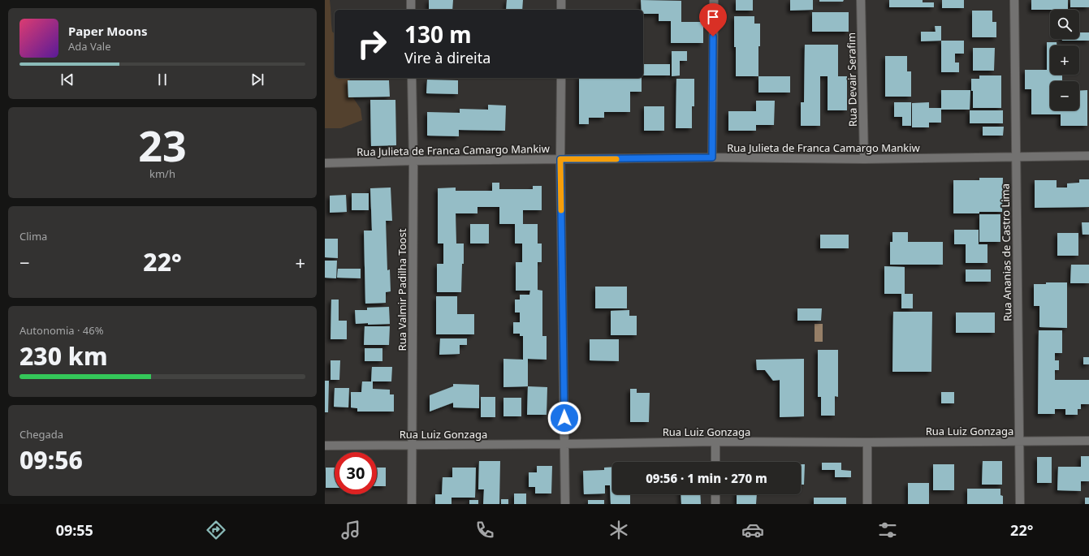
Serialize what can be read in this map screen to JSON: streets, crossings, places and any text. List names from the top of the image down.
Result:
{
  "streets": {
    "street": [
      "Rua Devair Serafim",
      "Rua Julieta de Franca Camargo Mankiw",
      "Rua Ananias de Castro Lima",
      "Rua Valmir Padilha Toost",
      "Rua Luiz Gonzaga"
    ]
  },
  "crossings": [
    ["Rua Devair Serafim", "Rua Julieta de Franca Camargo Mankiw"],
    ["Rua Julieta de Franca Camargo Mankiw", "Rua Ananias de Castro Lima"],
    ["Rua Julieta de Franca Camargo Mankiw", "Rua Valmir Padilha Toost"],
    ["Rua Ananias de Castro Lima", "Rua Luiz Gonzaga"],
    ["Rua Valmir Padilha Toost", "Rua Luiz Gonzaga"]
  ],
  "page": {
    "map_buttons": ["+", "−"],
    "turn": ["130 m", "Vire à direita"],
    "song": ["Paper Moons", "Ada Vale"],
    "tile": [
      ["23", "km/h"],
      "Clima",
      ["Autonomia · 46%", "230 km"],
      ["Chegada", "09:56"]
    ],
    "heat": ["−", "22°", "+"],
    "limit": "30",
    "trip": "09:56 · 1 min · 270 m",
    "tabs": ["09:55", "22°"]
  }
}
